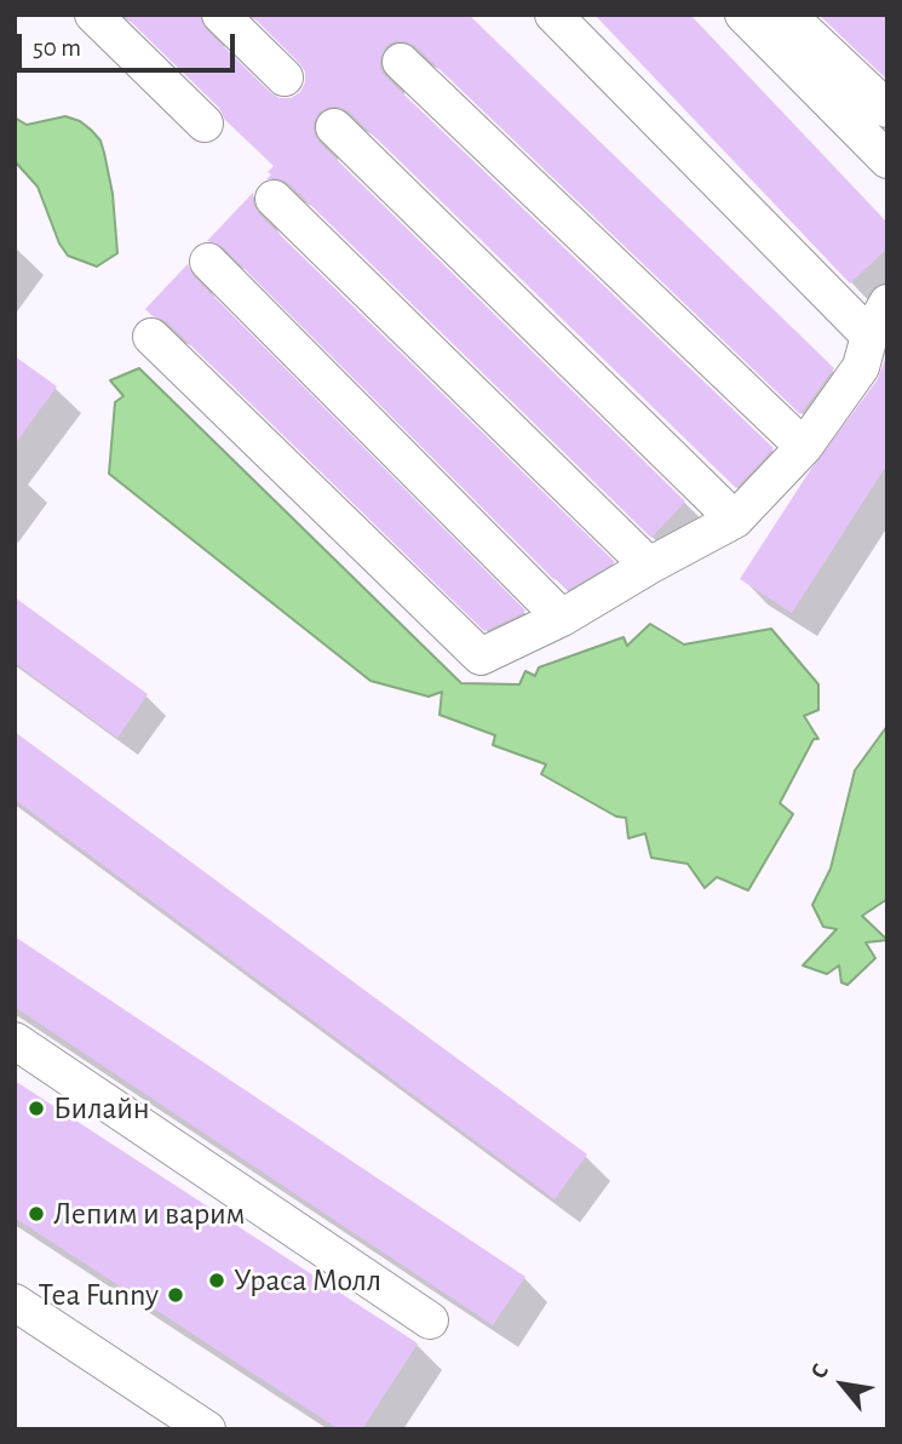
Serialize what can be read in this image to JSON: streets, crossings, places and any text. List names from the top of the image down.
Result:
{
  "places": [
    "Билайн",
    "Лепим и варим",
    "Ураса Молл",
    "Tea Funny"
  ],
  "scale_bar": "50 m",
  "north": "top left"
}
